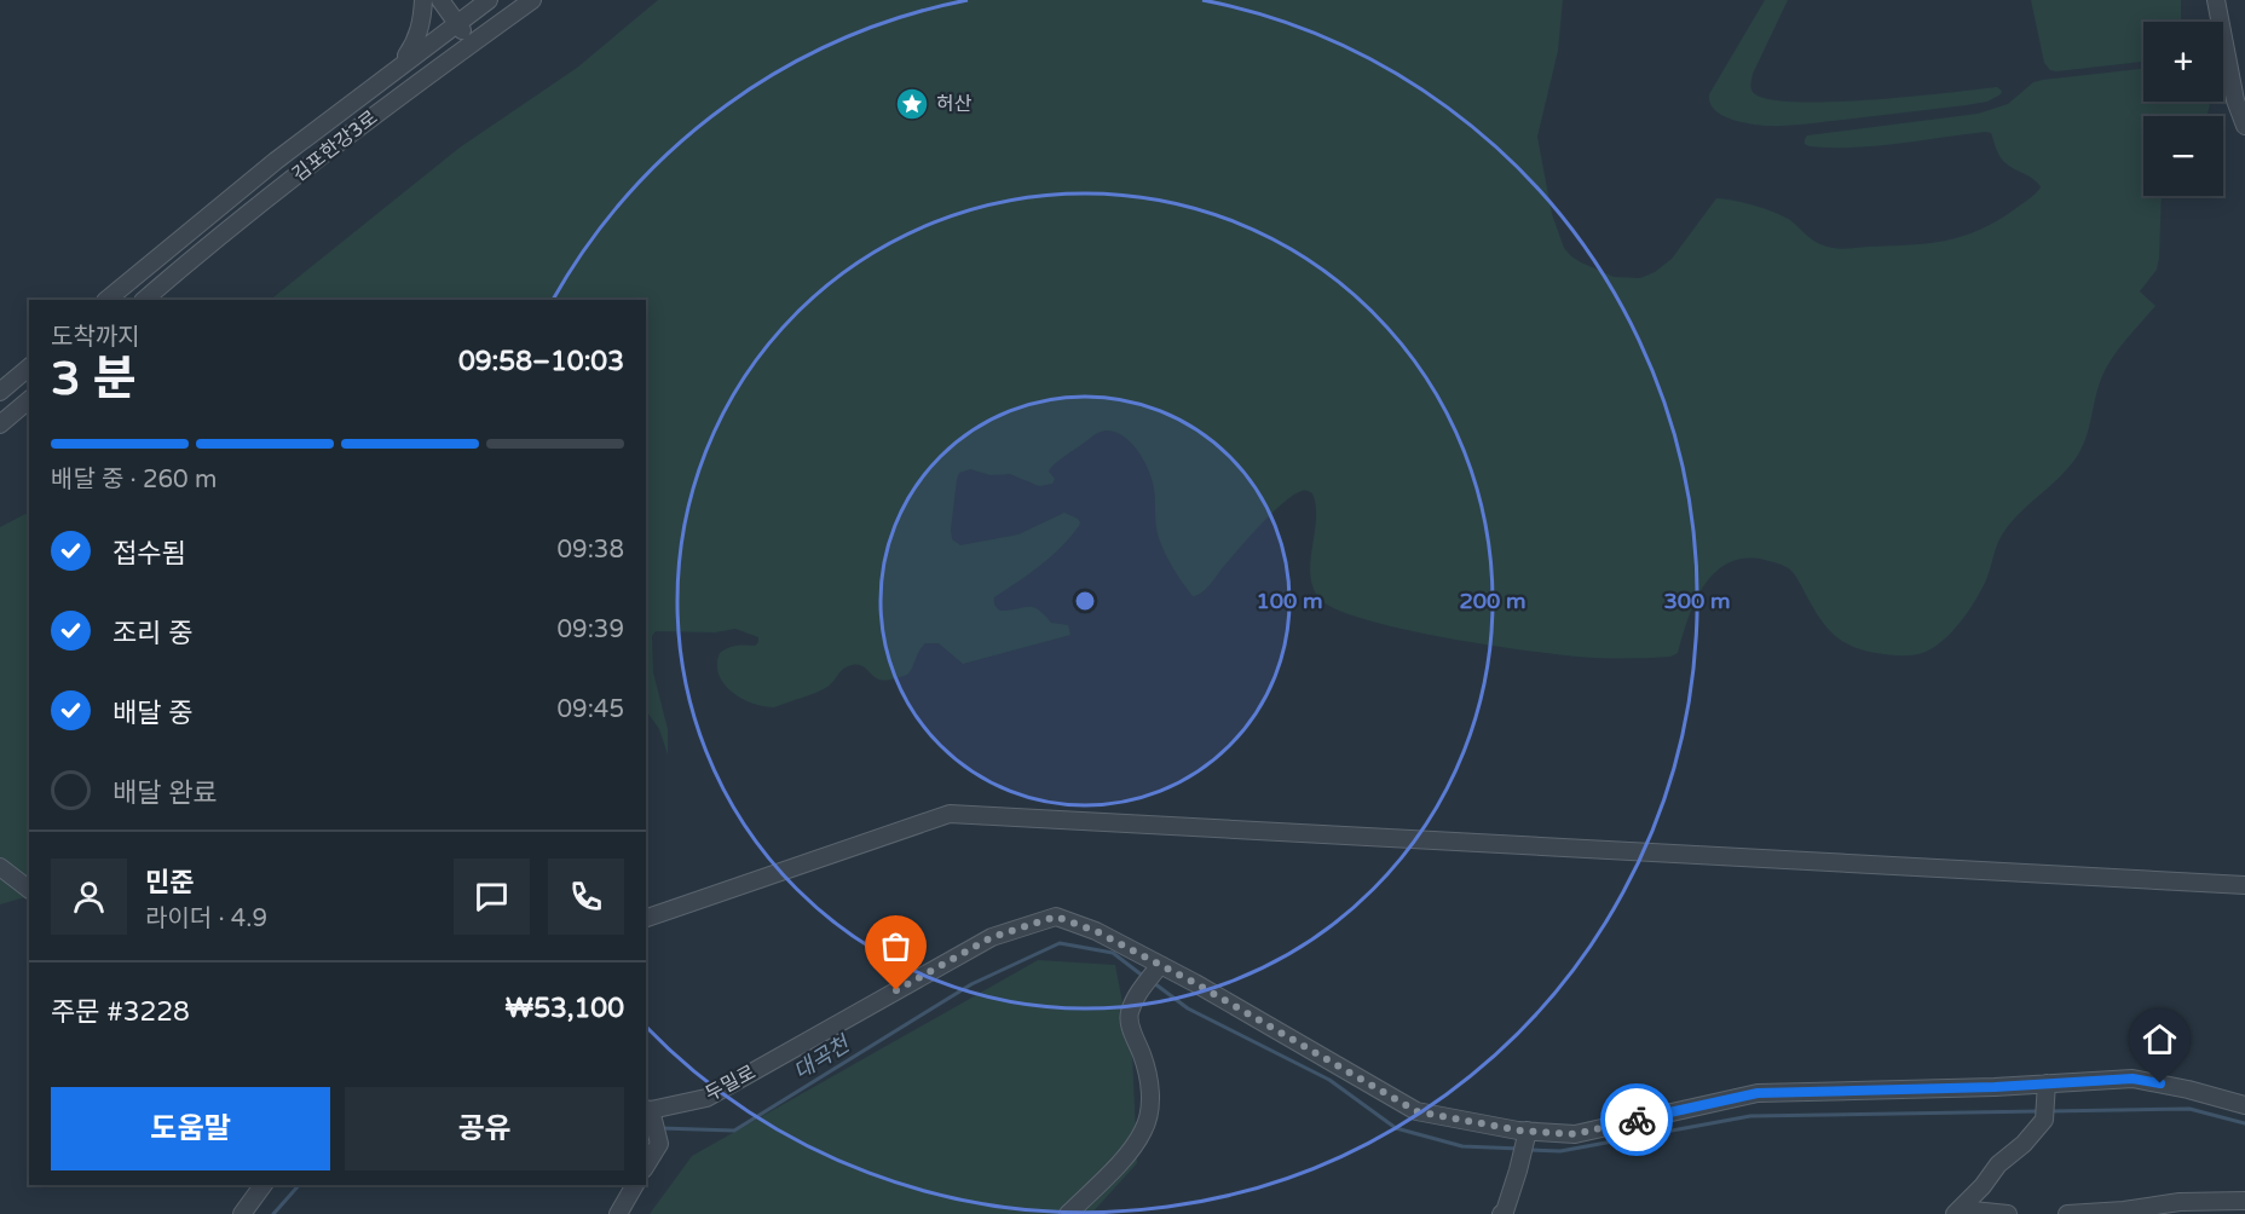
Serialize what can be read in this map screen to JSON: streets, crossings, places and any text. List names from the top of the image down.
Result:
{
  "streets": {
    "street": ["김포한강3로", "두밀로"]
  },
  "water": ["대곡천"],
  "places": {
    "place": ["허산"]
  },
  "page": {
    "map_buttons": ["+", "−"],
    "heading": ["3 분", "도착까지", "09:58–10:03"],
    "panel": [
      "민준",
      "라이더 · 4.9",
      "주문 #3228",
      "₩53,100"
    ],
    "bar": "배달 중 · 260 m",
    "list": [
      ["접수됨", "09:38"],
      ["조리 중", "09:39"],
      ["배달 중", "09:45"],
      "배달 완료"
    ],
    "buttons": ["도움말", "공유"]
  },
  "rings": ["100 m", "200 m", "300 m"]
}
